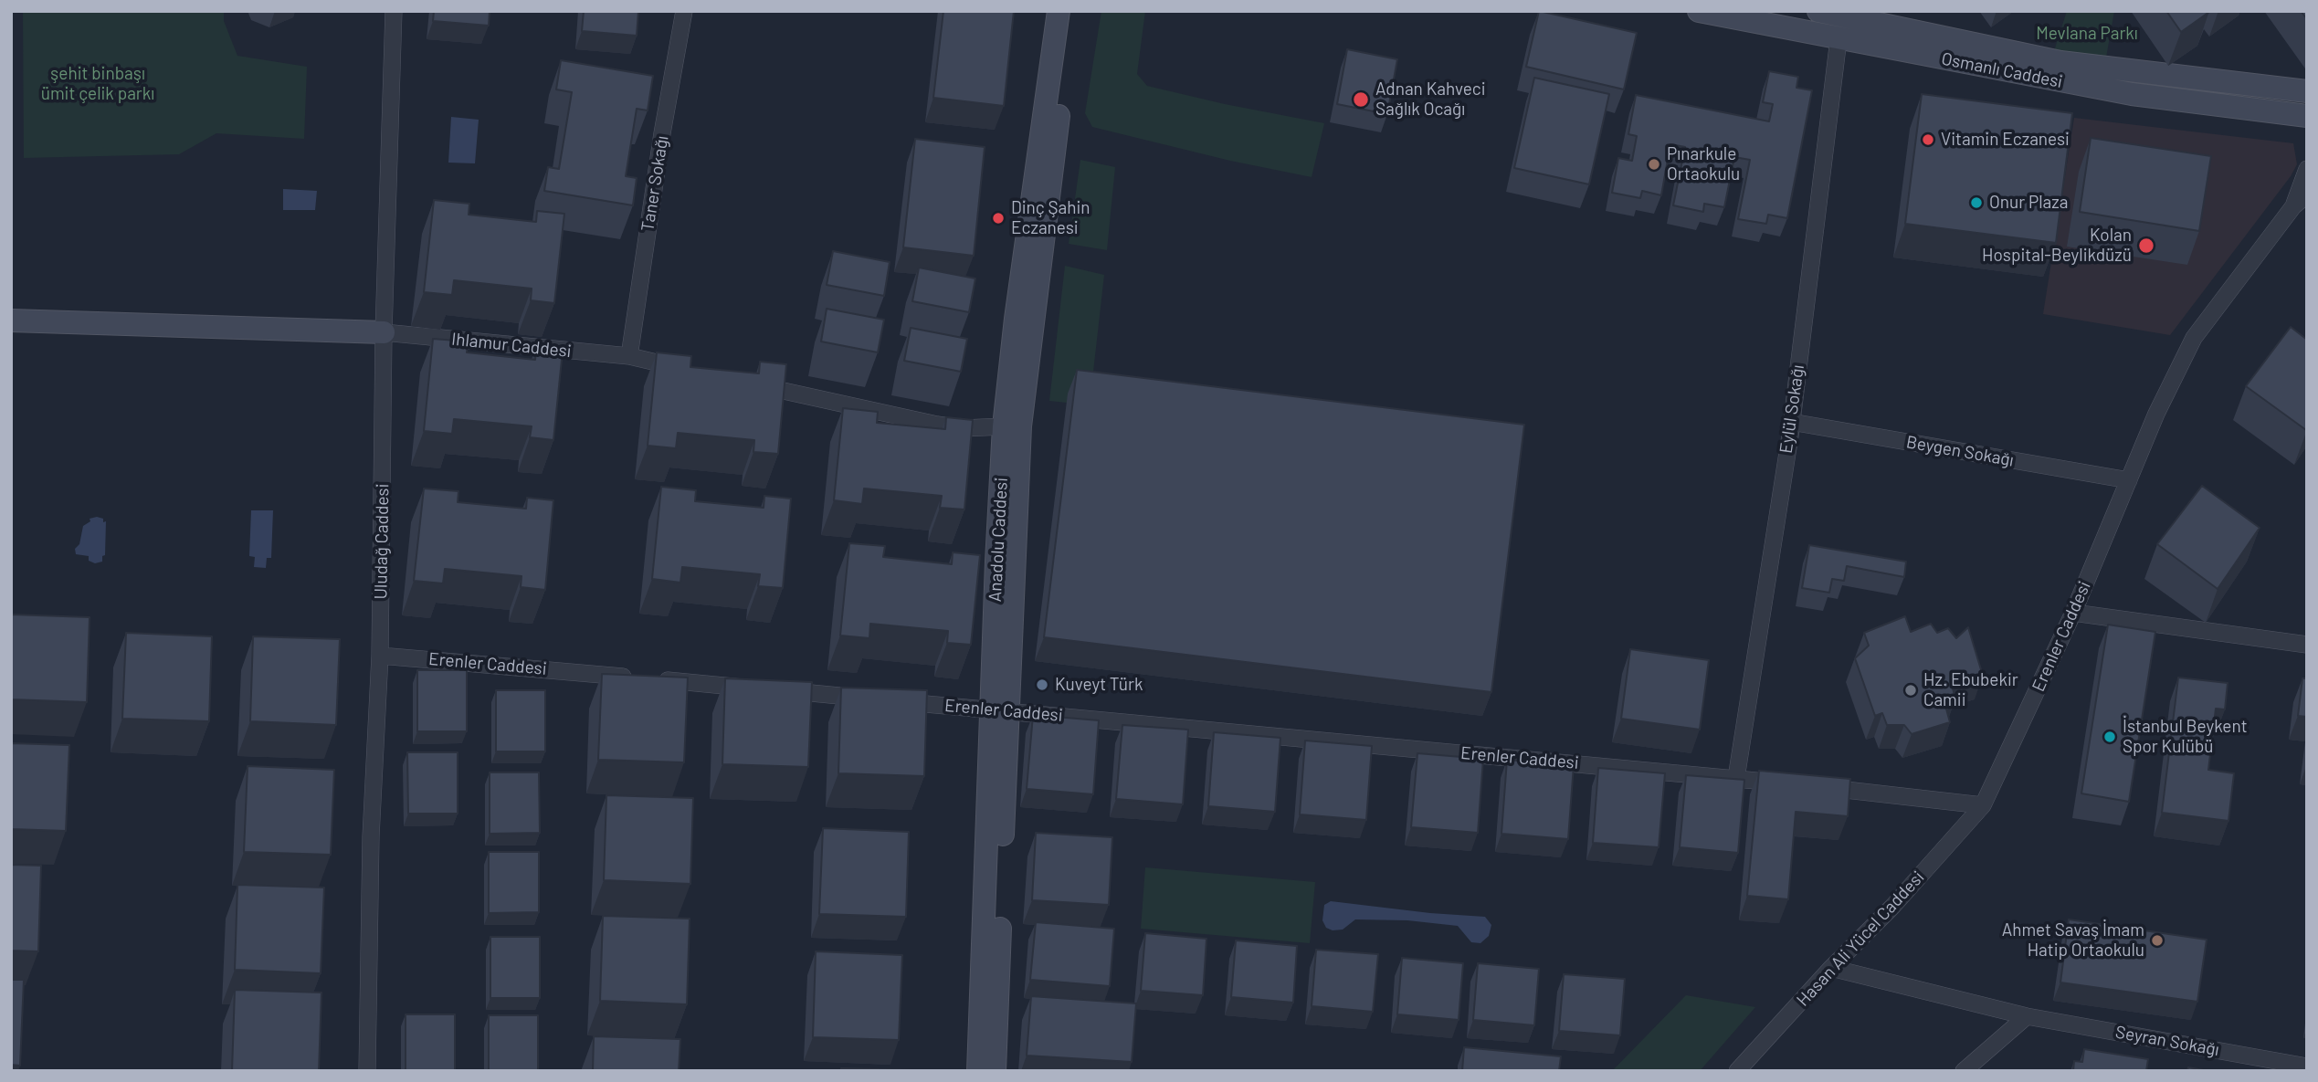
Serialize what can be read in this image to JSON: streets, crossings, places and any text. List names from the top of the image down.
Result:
{
  "streets": {
    "main road": ["Osmanlı Caddesi", "Ihlamur Caddesi", "Anadolu Caddesi"],
    "street": [
      "Taner Sokağı",
      "Eylül Sokağı",
      "Beygen Sokağı",
      "Uludağ Caddesi",
      "Erenler Caddesi",
      "Hasan Ali Yücel Caddesi",
      "Seyran Sokağı"
    ]
  },
  "crossings": [
    ["Osmanlı Caddesi", "Eylül Sokağı"],
    ["Taner Sokağı", "Ihlamur Caddesi"],
    ["Ihlamur Caddesi", "Uludağ Caddesi"],
    ["Eylül Sokağı", "Beygen Sokağı"],
    ["Eylül Sokağı", "Erenler Caddesi"],
    ["Beygen Sokağı", "Erenler Caddesi"],
    ["Anadolu Caddesi", "Erenler Caddesi"],
    ["Uludağ Caddesi", "Erenler Caddesi"],
    ["Erenler Caddesi", "Hasan Ali Yücel Caddesi"],
    ["Hasan Ali Yücel Caddesi", "Seyran Sokağı"]
  ],
  "parks": ["Mevlana Parkı", "şehit binbaşı ümit çelik parkı"],
  "places": [
    "Adnan Kahveci Sağlık Ocağı",
    "Vitamin Eczanesi",
    "Pınarkule Ortaokulu",
    "Onur Plaza",
    "Dinç Şahin Eczanesi",
    "Kolan Hospital-Beylikdüzü",
    "Kuveyt Türk",
    "Hz. Ebubekir Camii",
    "İstanbul Beykent Spor Kulübü",
    "Ahmet Savaş İmam Hatip Ortaokulu"
  ]
}
